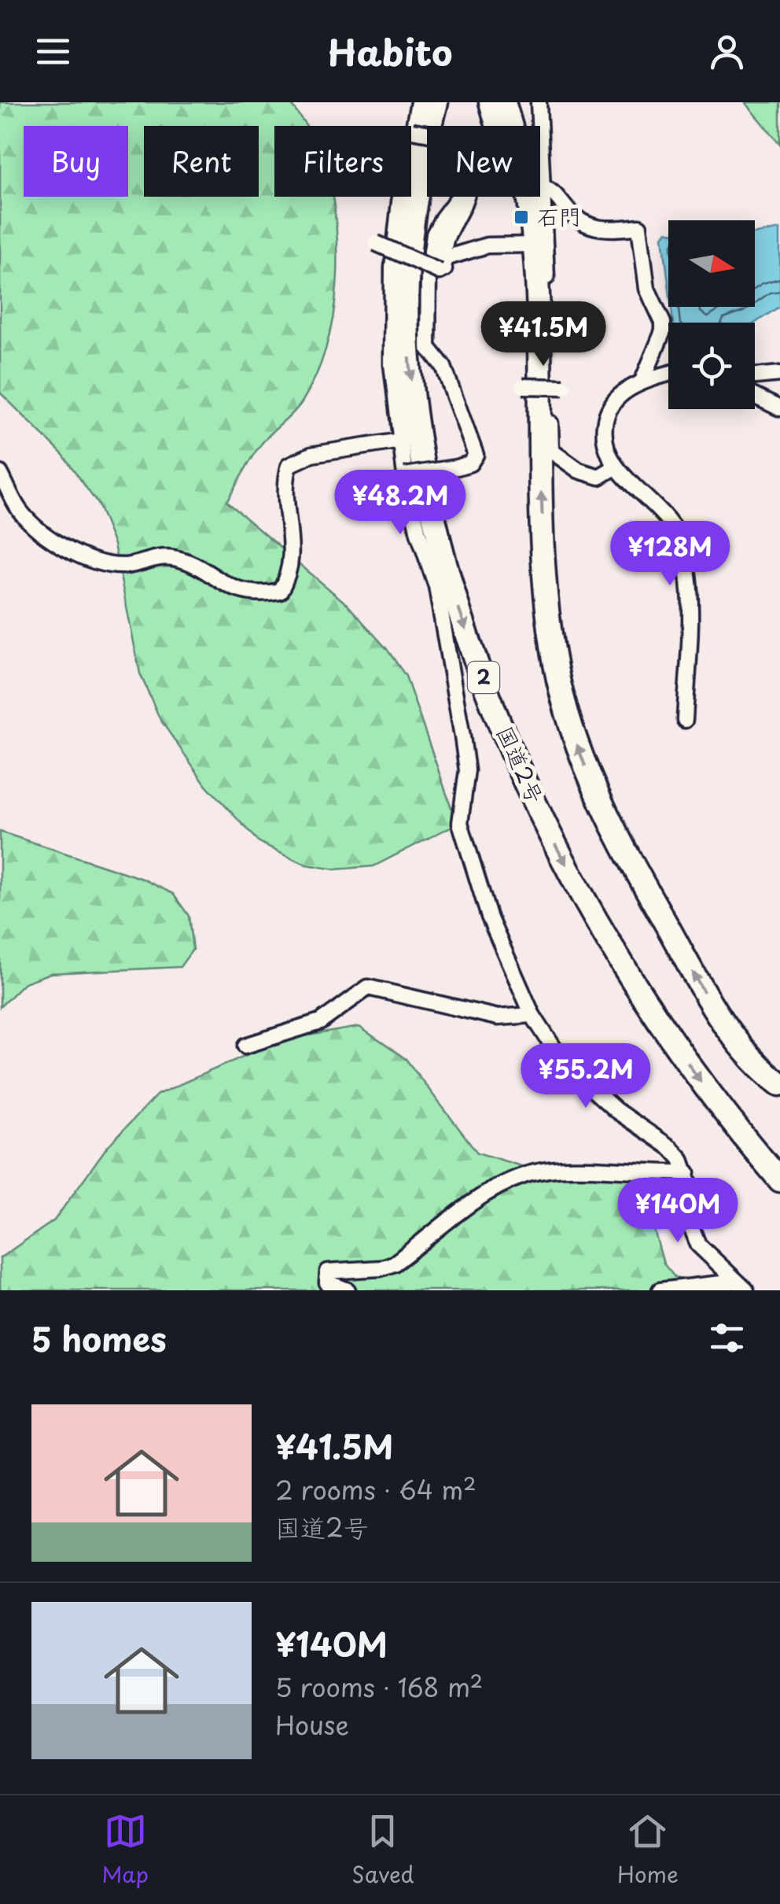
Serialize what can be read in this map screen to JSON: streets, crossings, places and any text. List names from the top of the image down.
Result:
{
  "streets": {
    "highway": ["2", "国道2号"]
  },
  "places": {
    "transit": ["石門"]
  },
  "north": "right",
  "page": {
    "header": "Habito",
    "chip": [
      "Buy",
      "Rent",
      "Filters",
      "New"
    ],
    "price": [
      "¥41.5M",
      "¥48.2M",
      "¥128M",
      "¥55.2M",
      "¥140M"
    ],
    "heading": "5 homes",
    "list": [
      {
        "name": "¥41.5M",
        "note": "2 rooms · 64 m² · 国道2号"
      },
      {
        "name": "¥140M",
        "note": "5 rooms · 168 m² · House"
      }
    ],
    "tabs": ["Map", "Saved", "Home"]
  }
}
